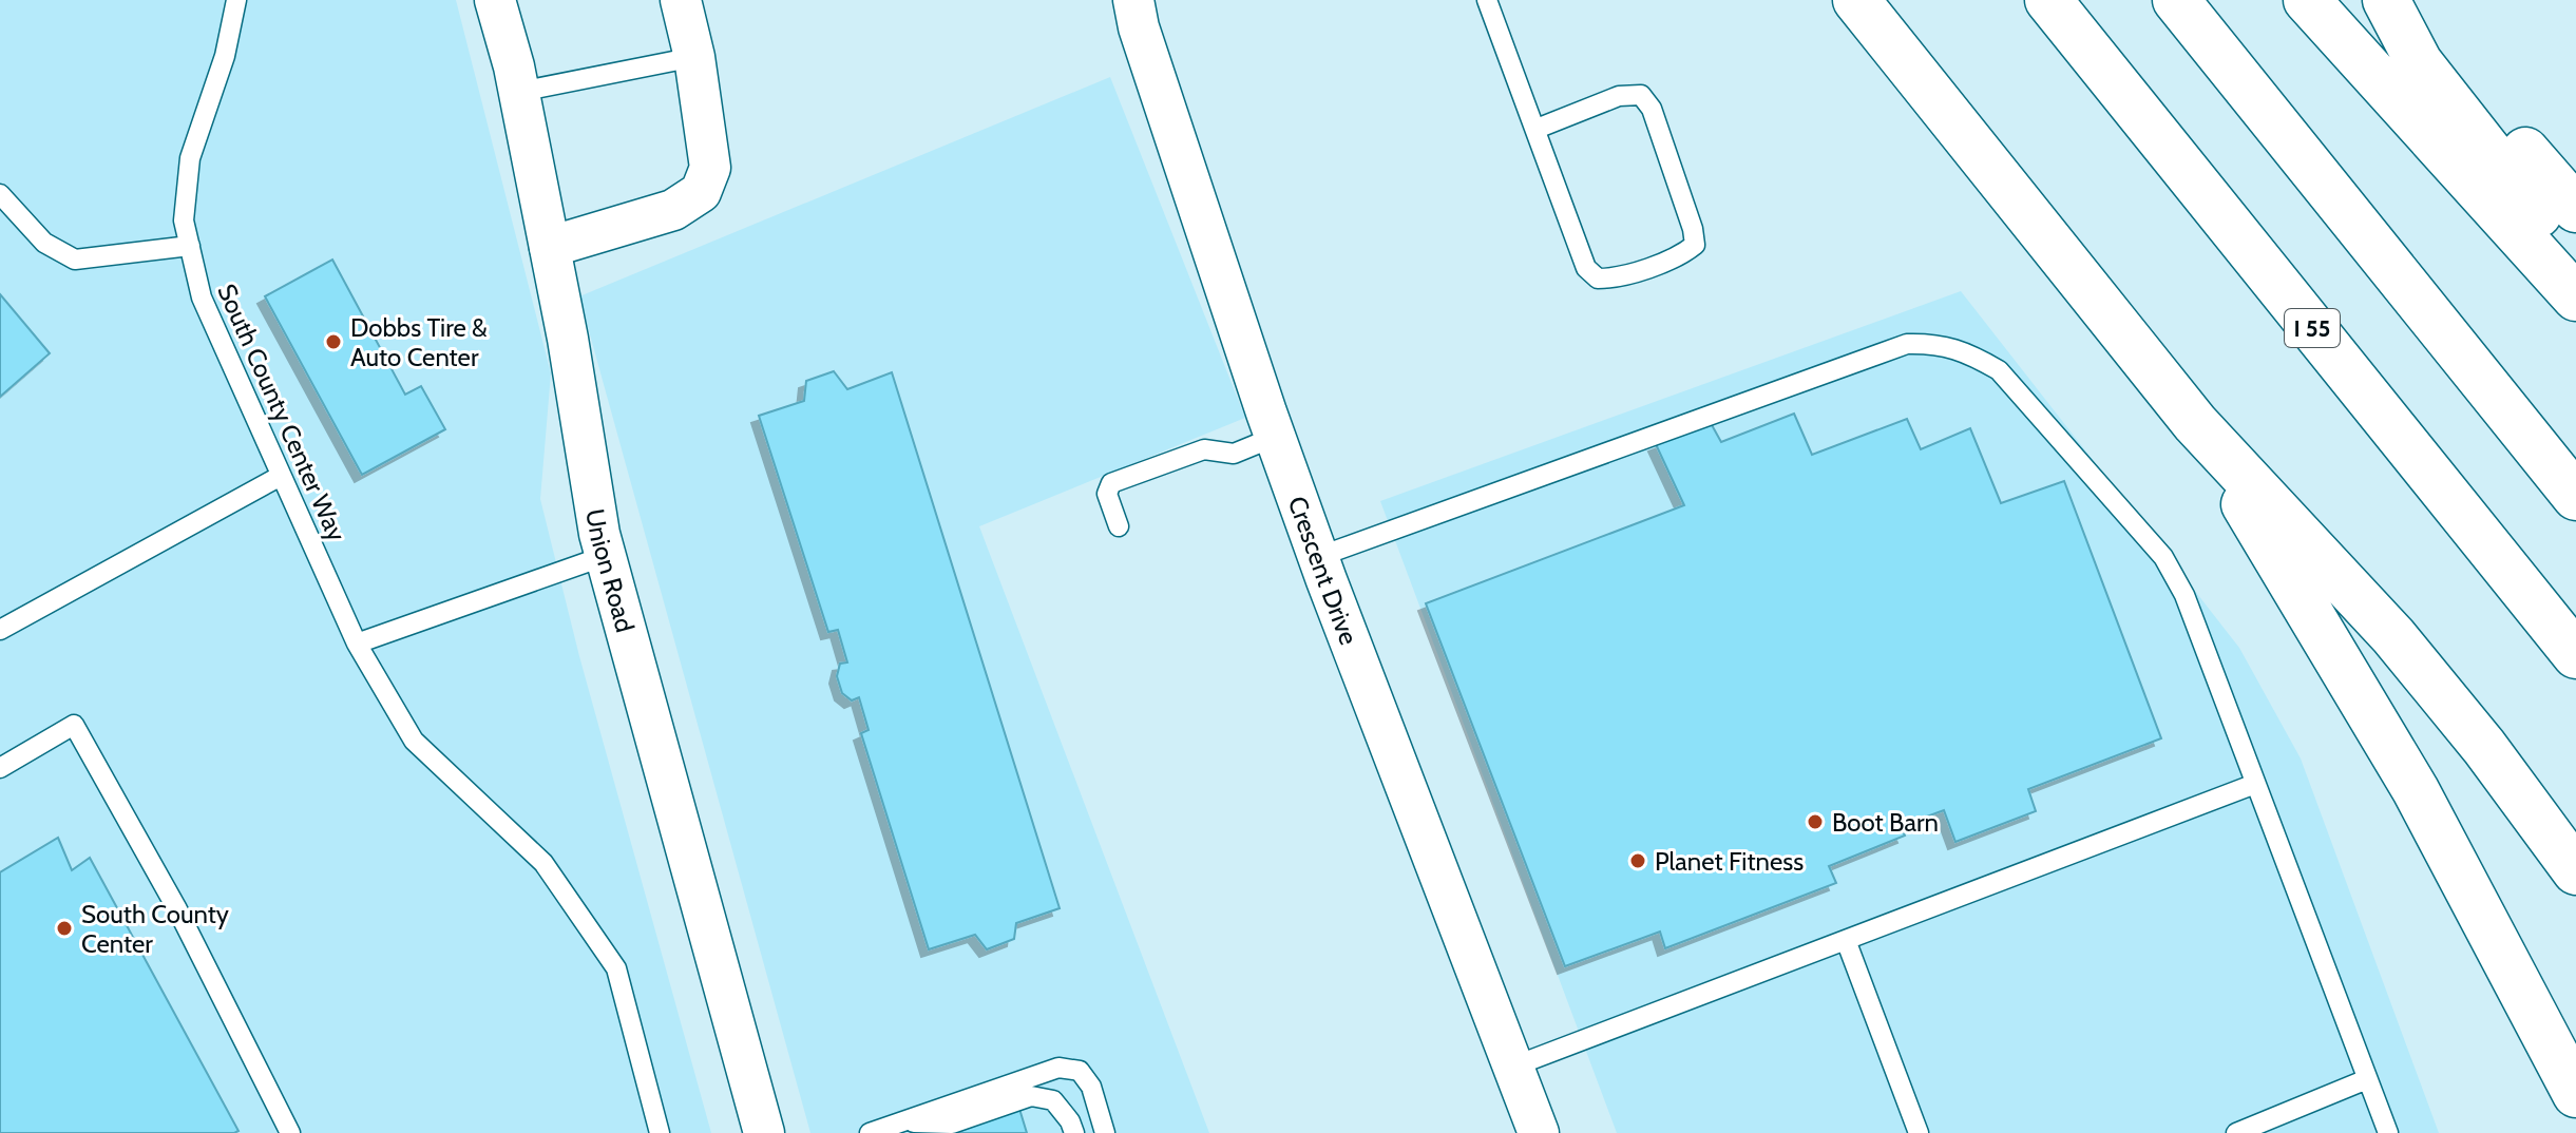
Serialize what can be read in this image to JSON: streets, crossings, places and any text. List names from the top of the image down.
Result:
{
  "streets": {
    "highway": ["I 55"],
    "street": ["Union Road", "Crescent Drive"],
    "lane": ["South County Center Way"]
  },
  "places": [
    "Dobbs Tire & Auto Center",
    "Boot Barn",
    "Planet Fitness",
    "South County Center"
  ]
}
